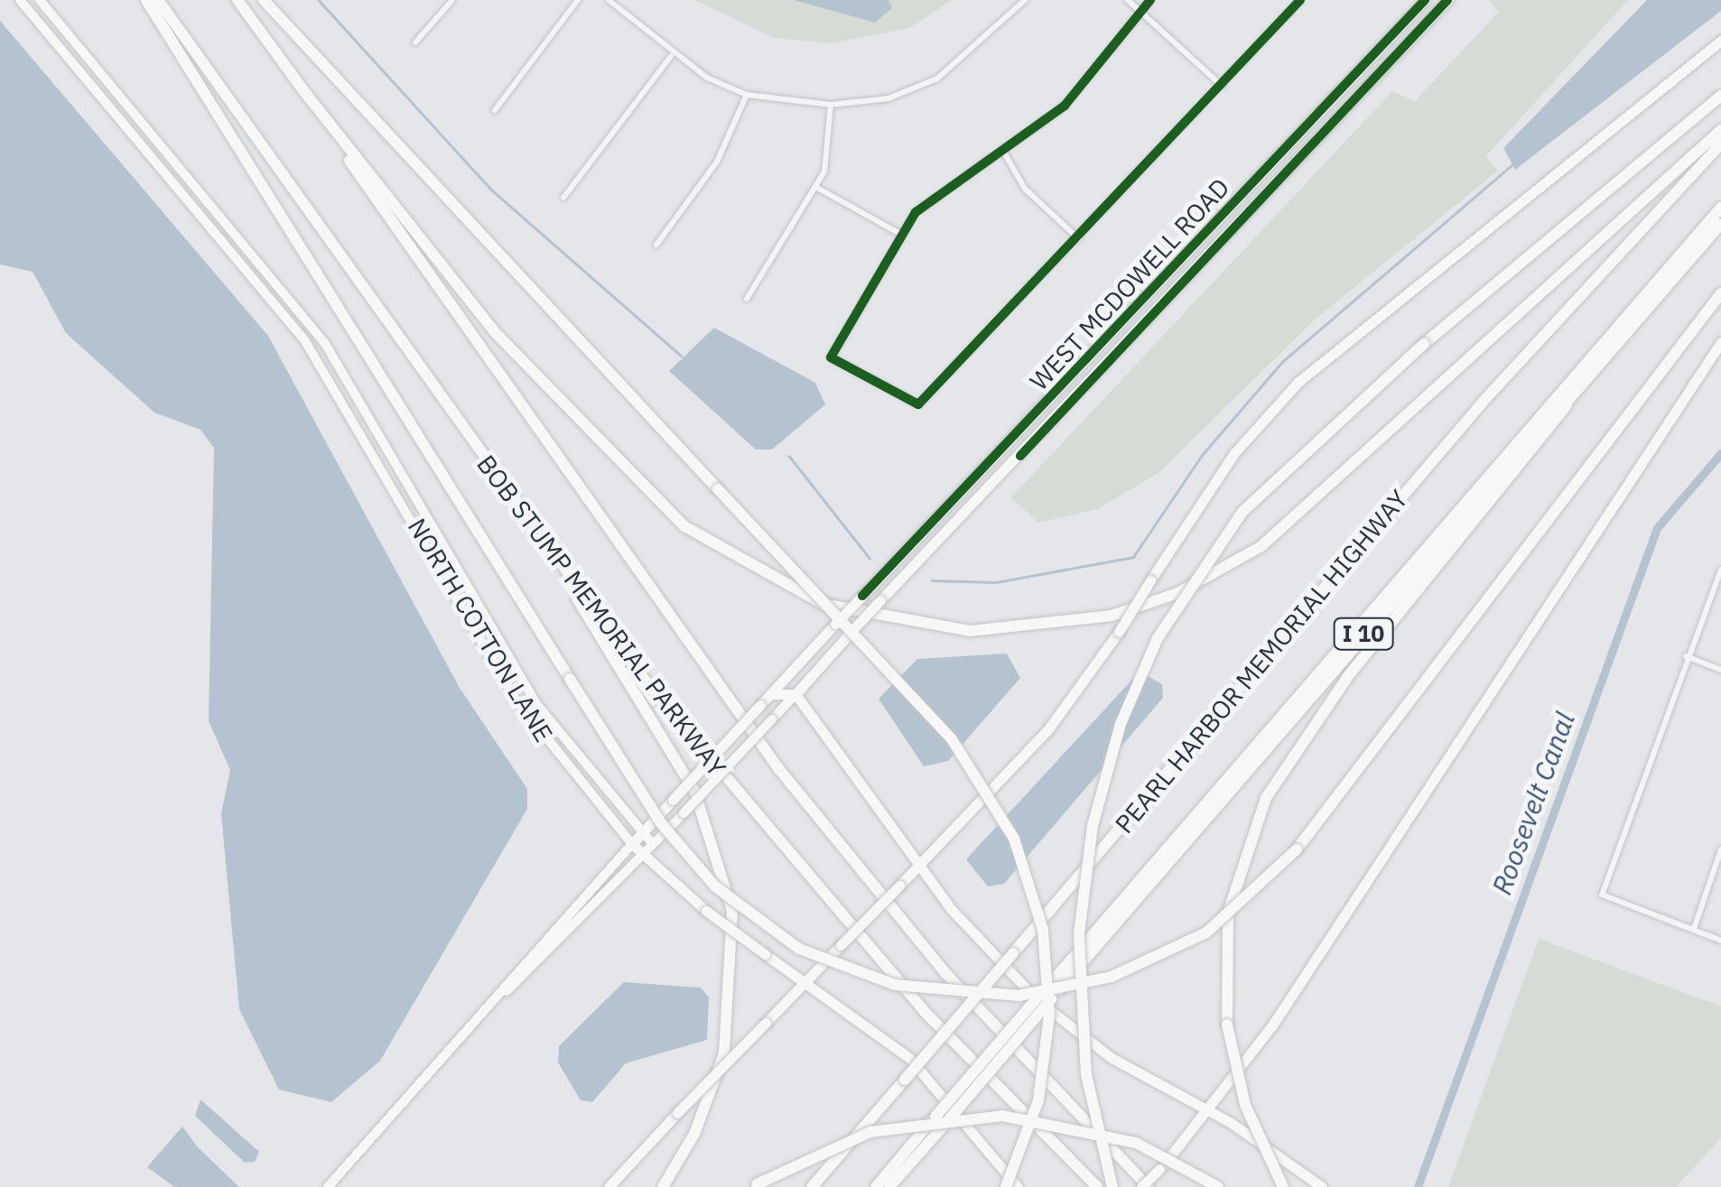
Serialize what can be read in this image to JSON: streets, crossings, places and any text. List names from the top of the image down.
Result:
{
  "streets": {
    "highway": ["BOB STUMP MEMORIAL PARKWAY", "I 10", "PEARL HARBOR MEMORIAL HIGHWAY"],
    "main road": ["WEST MCDOWELL ROAD", "NORTH COTTON LANE"]
  },
  "crossings": [
    ["WEST MCDOWELL ROAD", "NORTH COTTON LANE"]
  ],
  "water": ["Roosevelt Canal"]
}
